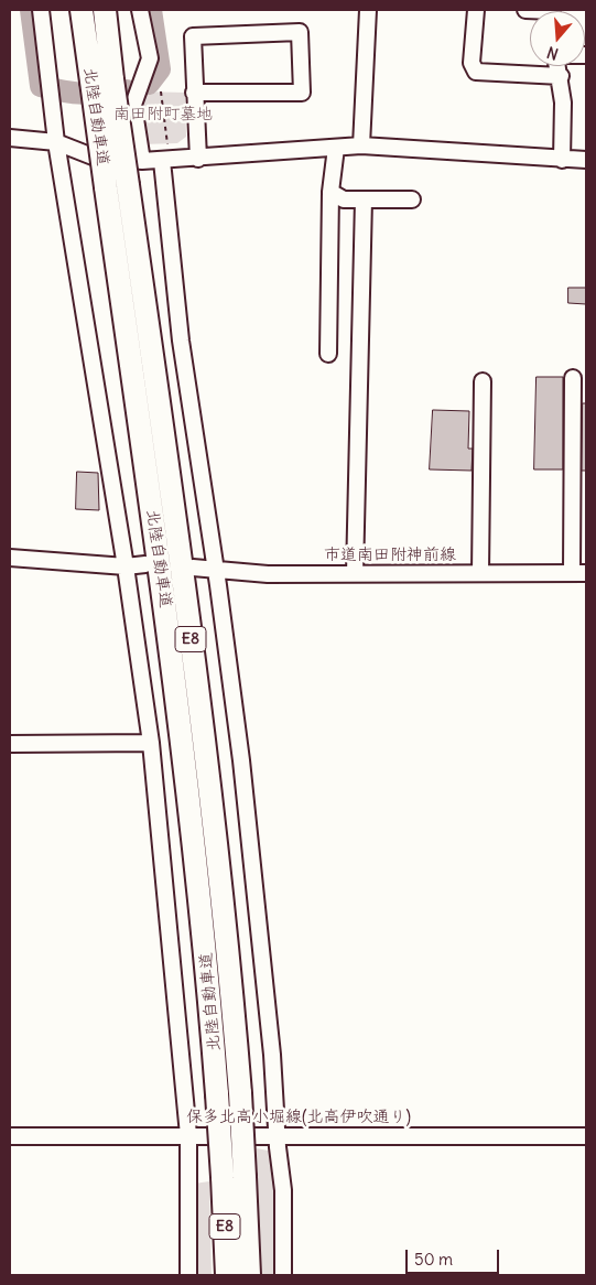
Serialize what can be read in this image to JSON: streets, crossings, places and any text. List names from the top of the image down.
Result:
{
  "streets": {
    "highway": ["北陸自動車道", "E8"],
    "street": ["市道南田附神前線", "保多北高小堀線(北高伊吹通り)"]
  },
  "parks": ["南田附町墓地"],
  "scale_bar": "50 m",
  "north": "bottom"
}
